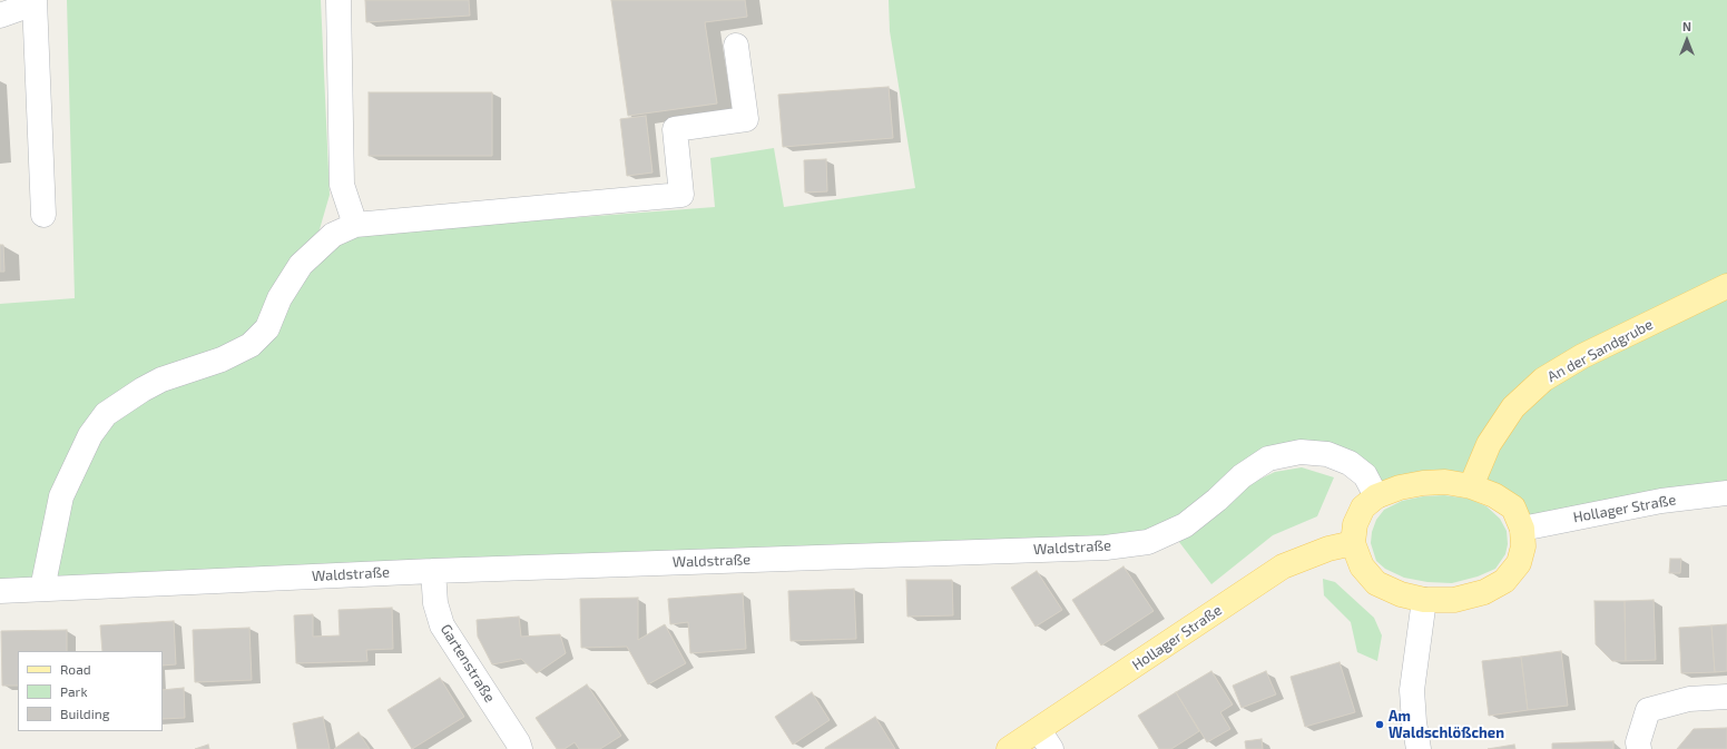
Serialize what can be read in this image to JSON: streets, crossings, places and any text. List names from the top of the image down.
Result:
{
  "streets": {
    "main road": ["An der Sandgrube", "Hollager Straße"],
    "street": ["Waldstraße", "Gartenstraße"]
  },
  "crossings": [
    ["An der Sandgrube", "Hollager Straße"],
    ["An der Sandgrube", "Waldstraße"],
    ["Hollager Straße", "Waldstraße"],
    ["Waldstraße", "Gartenstraße"]
  ],
  "places": ["Am Waldschlößchen"],
  "legend": ["Road", "Park", "Building"],
  "north": "top"
}
